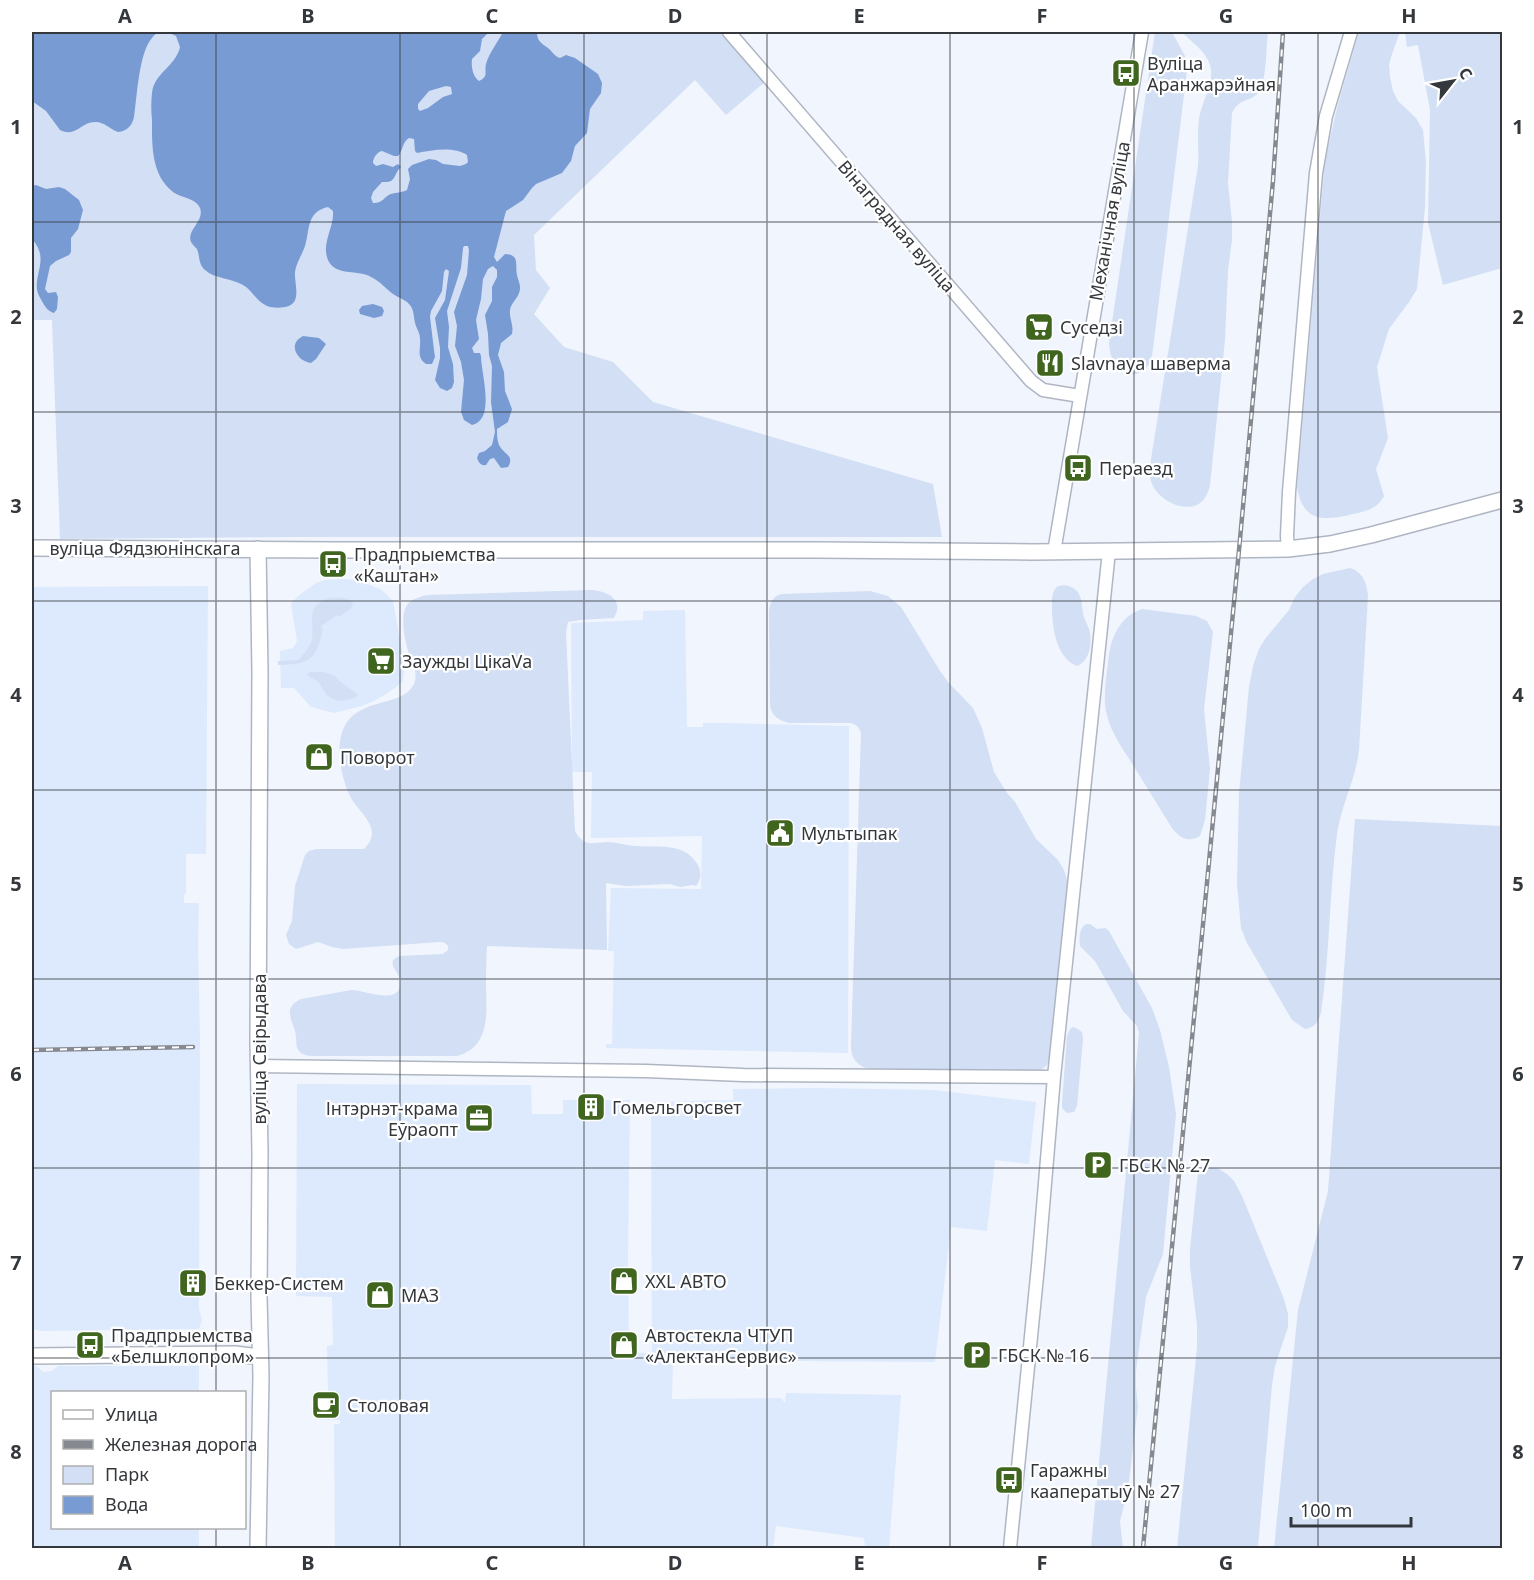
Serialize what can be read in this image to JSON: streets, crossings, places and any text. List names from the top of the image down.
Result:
{
  "streets": {
    "main road": ["вуліца Фядзюнінскага", "вуліца Свірыдава"],
    "street": ["Механічная вуліца", "Вінаградная вуліца"]
  },
  "crossings": [
    ["Механічная вуліца", "Вінаградная вуліца"],
    ["Механічная вуліца", "вуліца Фядзюнінскага"],
    ["вуліца Фядзюнінскага", "вуліца Свірыдава"]
  ],
  "places": {
    "bus stop": [
      "Вуліца Аранжарэйная",
      "Пераезд",
      "Прадпрыемства «Каштан»",
      "Прадпрыемства «Белшклопром»",
      "Гаражны кааператыў № 27"
    ],
    "supermarket": ["Суседзі", "Заужды ЦікаVа"],
    "restaurant": ["Slavnaya шаверма"],
    "shop": [
      "Поворот",
      "XXL АВТО",
      "МАЗ",
      "Автостекла ЧТУП «АлектанСервис»"
    ],
    "public building": ["Мультыпак"],
    "building": ["Гомельгорсвет", "Беккер-Систем"],
    "office": ["Інтэрнэт-крама Еўраопт"],
    "parking": ["ГБСК № 27", "ГБСК № 16"],
    "cafe": ["Столовая"]
  },
  "legend": [
    "Улица",
    "Железная дорога",
    "Парк",
    "Вода"
  ],
  "scale_bar": "100 m",
  "north": "top right",
  "grid": {
    "columns": [
      "A",
      "B",
      "C",
      "D",
      "E",
      "F",
      "G",
      "H"
    ],
    "rows": [
      "1",
      "2",
      "3",
      "4",
      "5",
      "6",
      "7",
      "8"
    ]
  }
}
